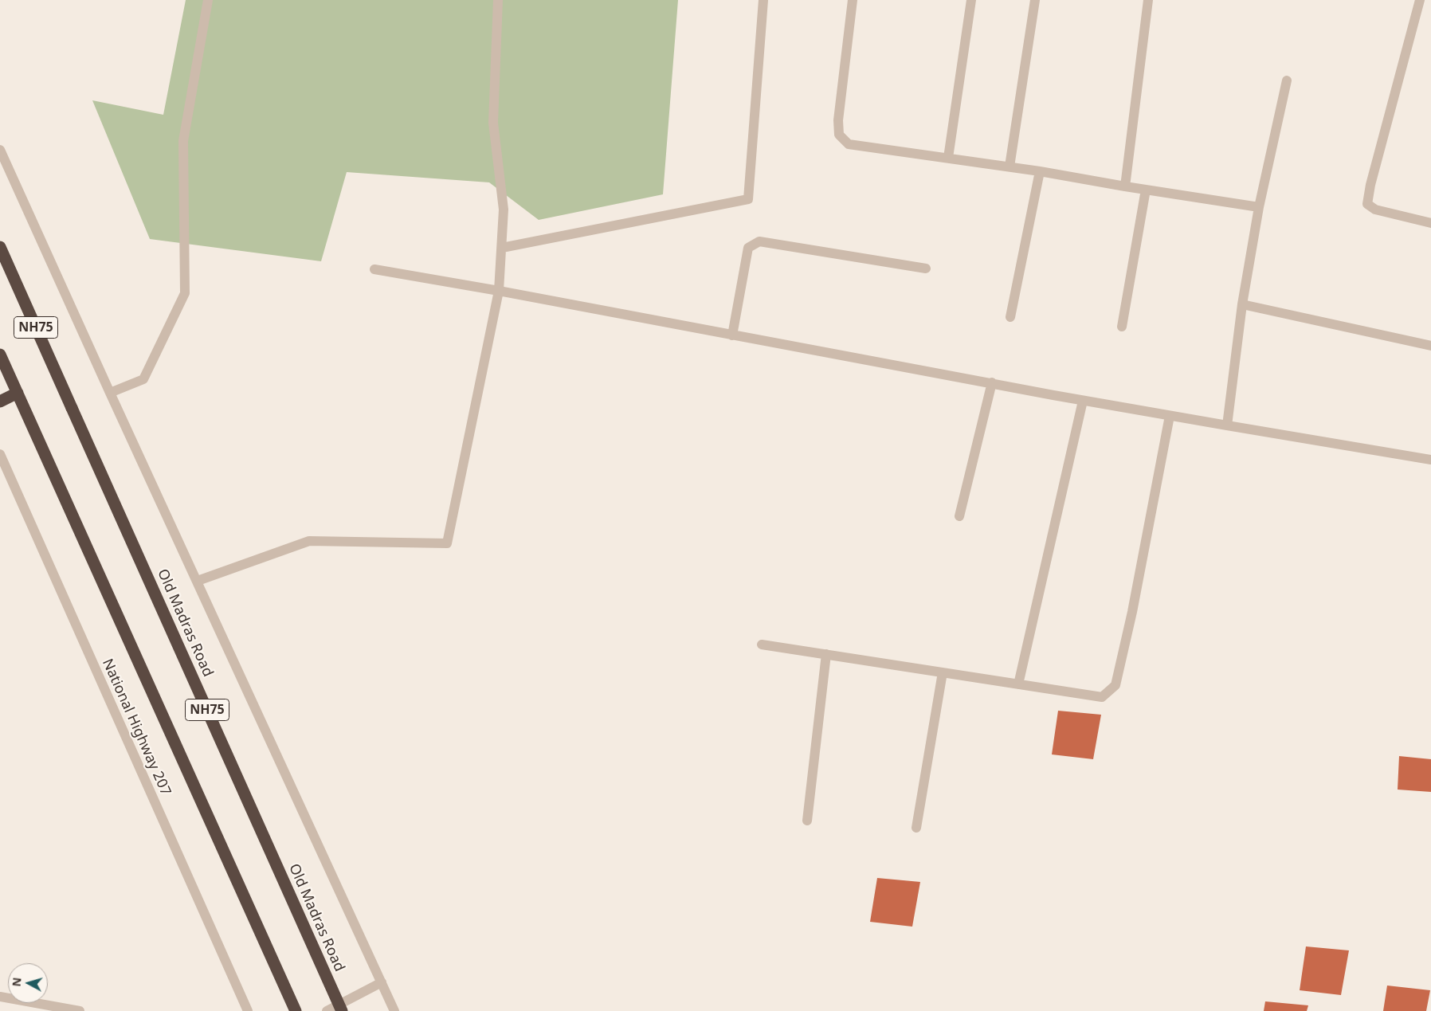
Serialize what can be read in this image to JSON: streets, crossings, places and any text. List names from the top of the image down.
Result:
{
  "streets": {
    "highway": ["NH75", "Old Madras Road"],
    "street": ["National Highway 207"]
  },
  "north": "left"
}
